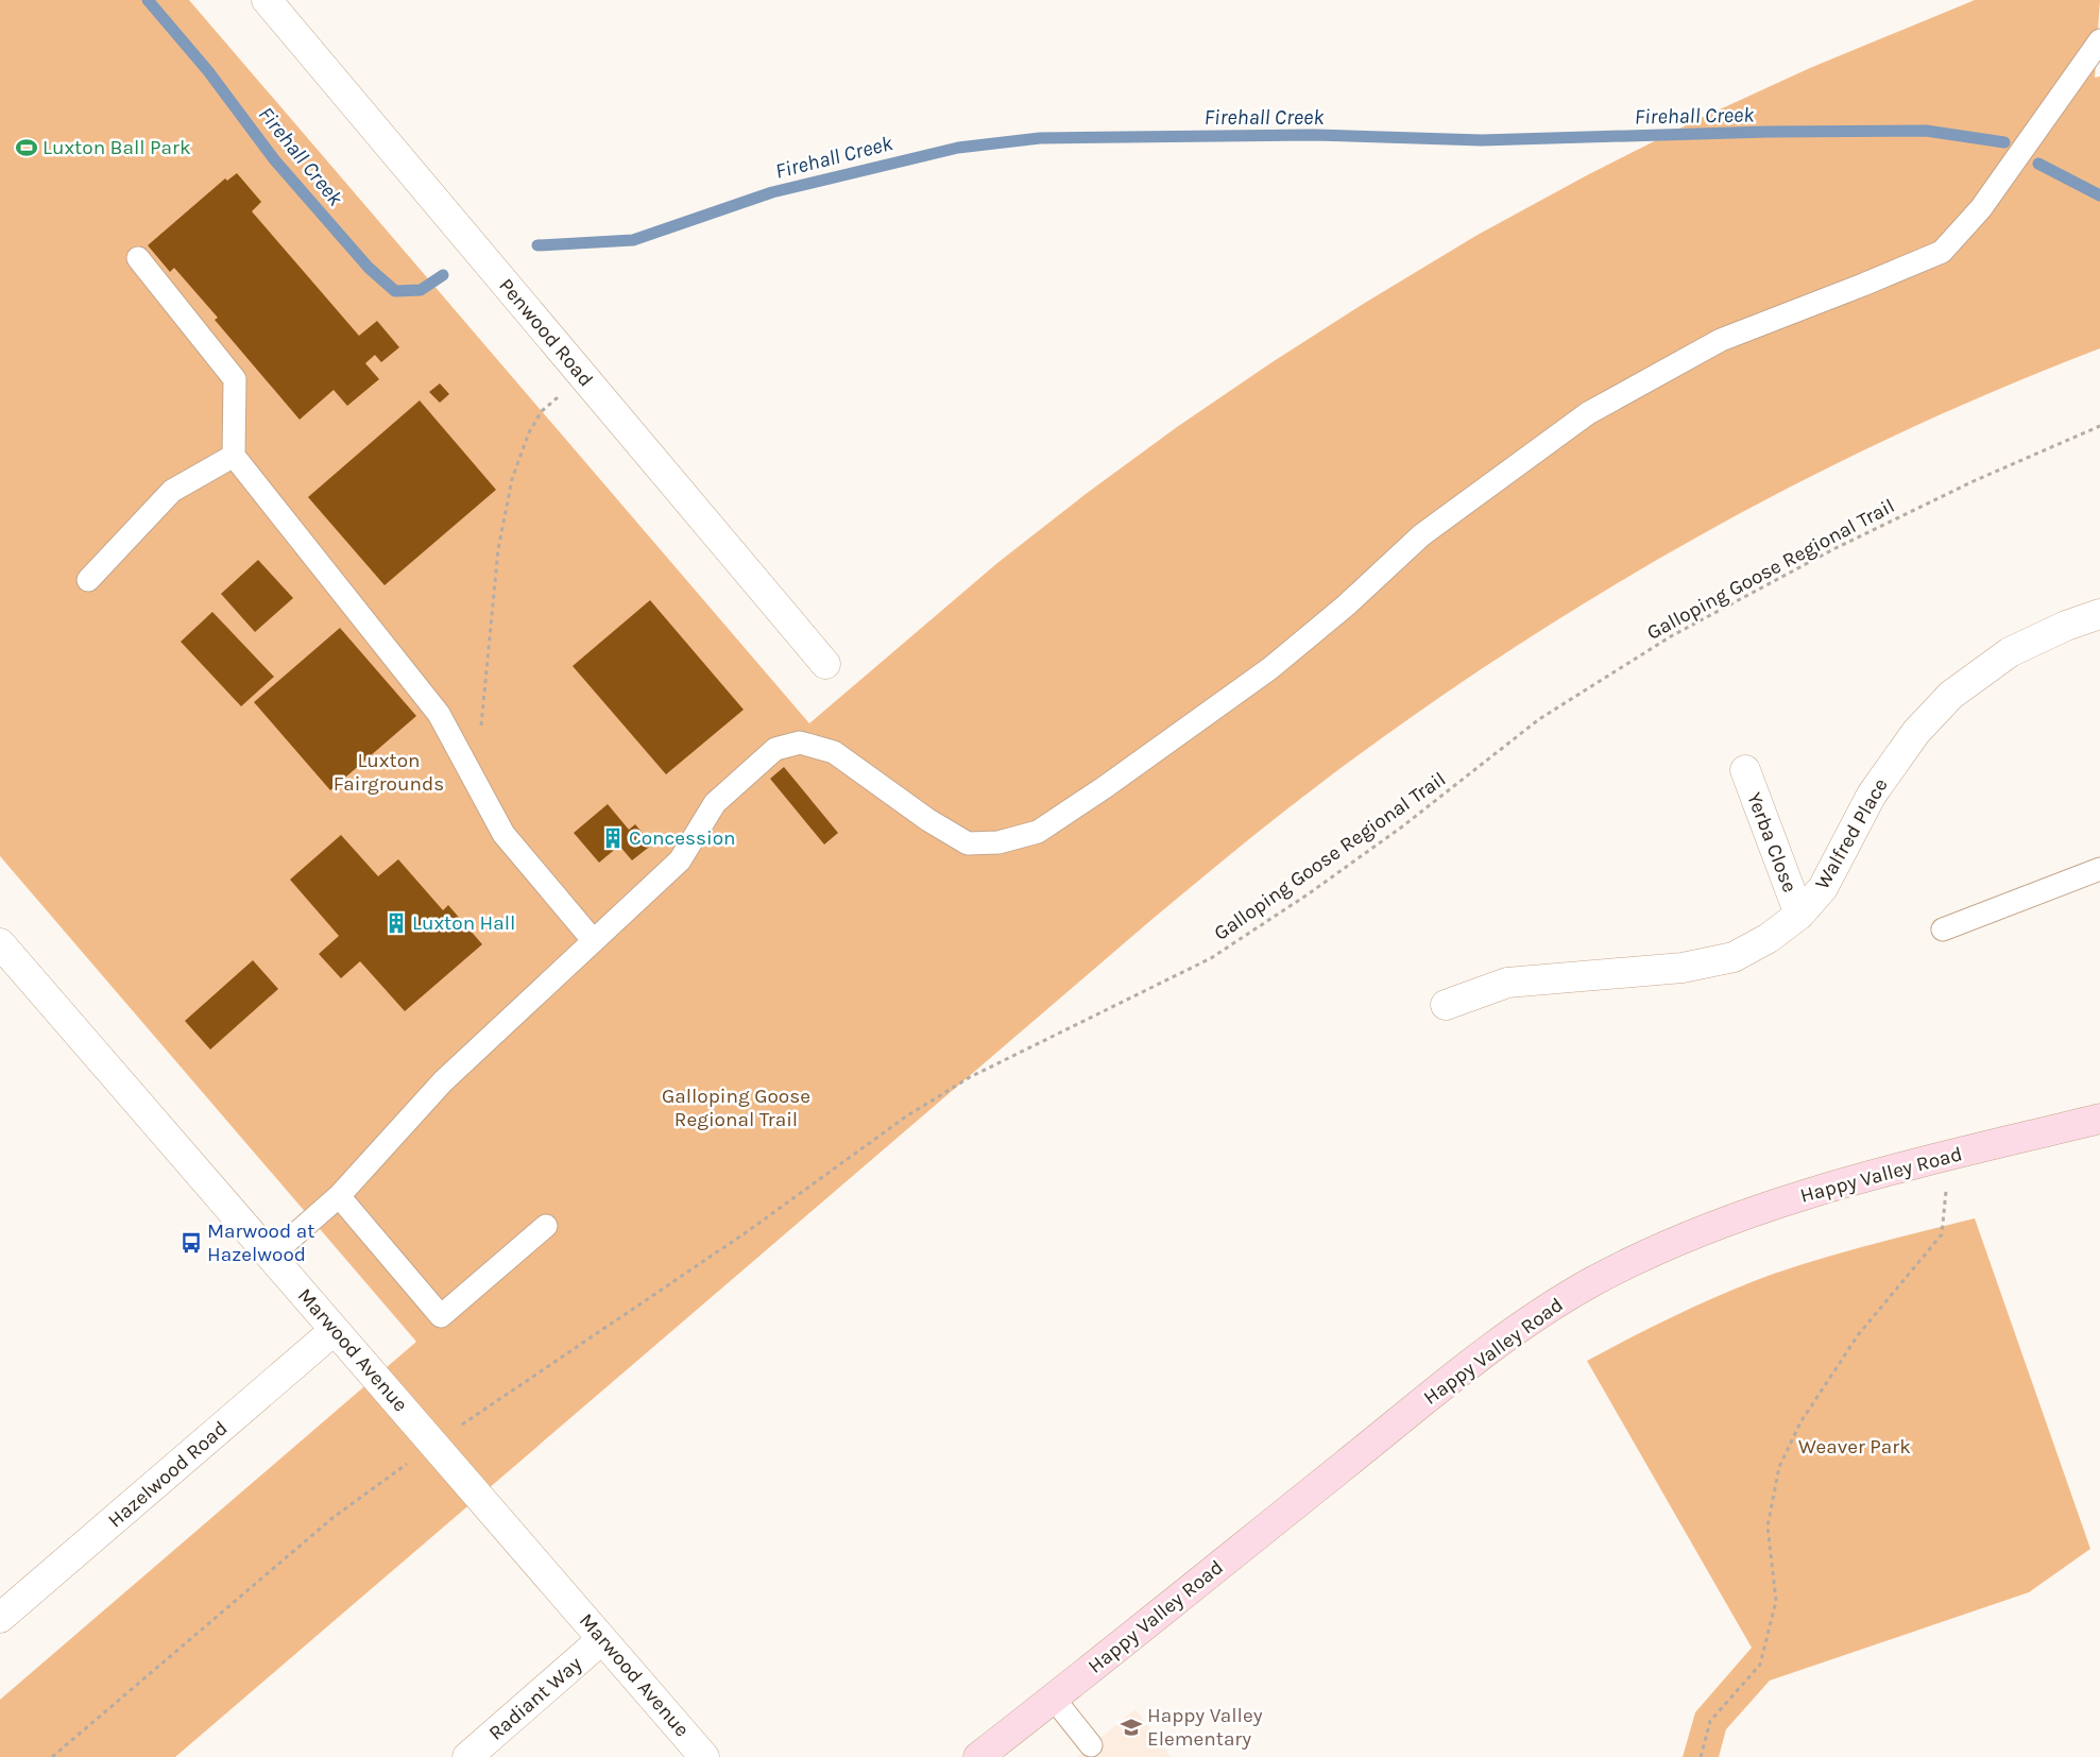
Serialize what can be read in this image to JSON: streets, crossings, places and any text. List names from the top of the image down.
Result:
{
  "streets": {
    "main road": ["Happy Valley Road"],
    "street": [
      "Penwood Road",
      "Walfred Place",
      "Yerba Close",
      "Marwood Avenue",
      "Hazelwood Road",
      "Radiant Way"
    ],
    "path": ["Galloping Goose Regional Trail"]
  },
  "crossings": [
    ["Galloping Goose Regional Trail", "Marwood Avenue"],
    ["Walfred Place", "Yerba Close"],
    ["Marwood Avenue", "Hazelwood Road"],
    ["Marwood Avenue", "Radiant Way"]
  ],
  "water": ["Firehall Creek"],
  "parks": ["Luxton Fairgrounds", "Galloping Goose Regional Trail", "Weaver Park"],
  "places": {
    "sports": ["Luxton Ball Park"],
    "building": ["Concession", "Luxton Hall"],
    "bus stop": ["Marwood at Hazelwood"],
    "school or university": ["Happy Valley Elementary"]
  }
}
